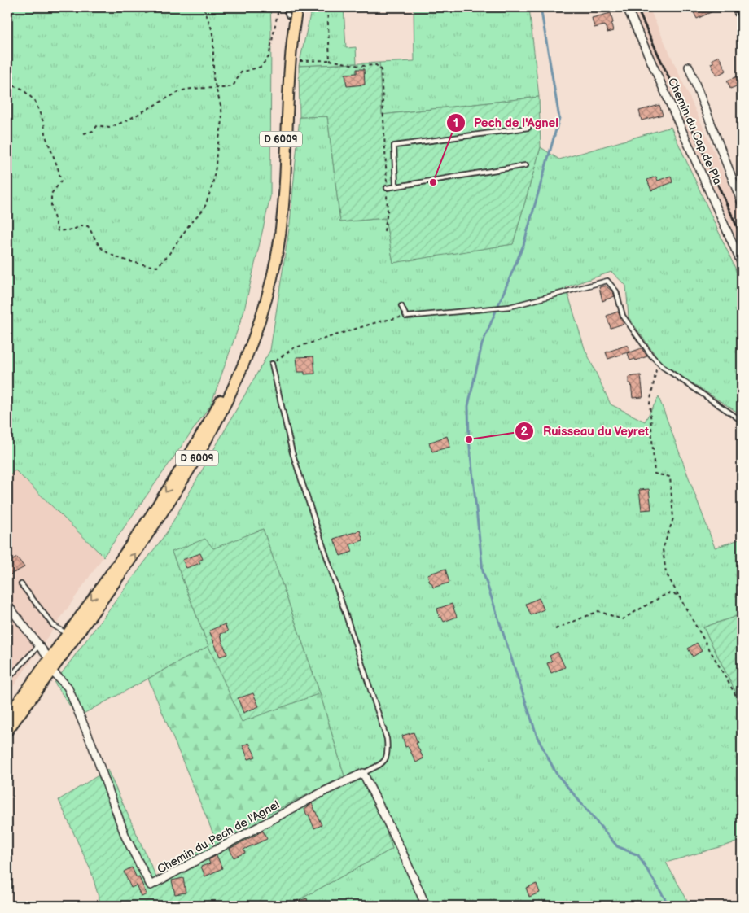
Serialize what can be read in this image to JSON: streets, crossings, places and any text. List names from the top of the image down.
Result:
{
  "streets": {
    "main road": ["D 6009"],
    "street": ["Chemin du Cap de Pla", "Chemin du Pech de l'Agnel"]
  },
  "crossings": [
    ["D 6009", "Chemin du Pech de l'Agnel"]
  ],
  "places": ["Pech de l'Agnel", "Ruisseau du Veyret"]
}
